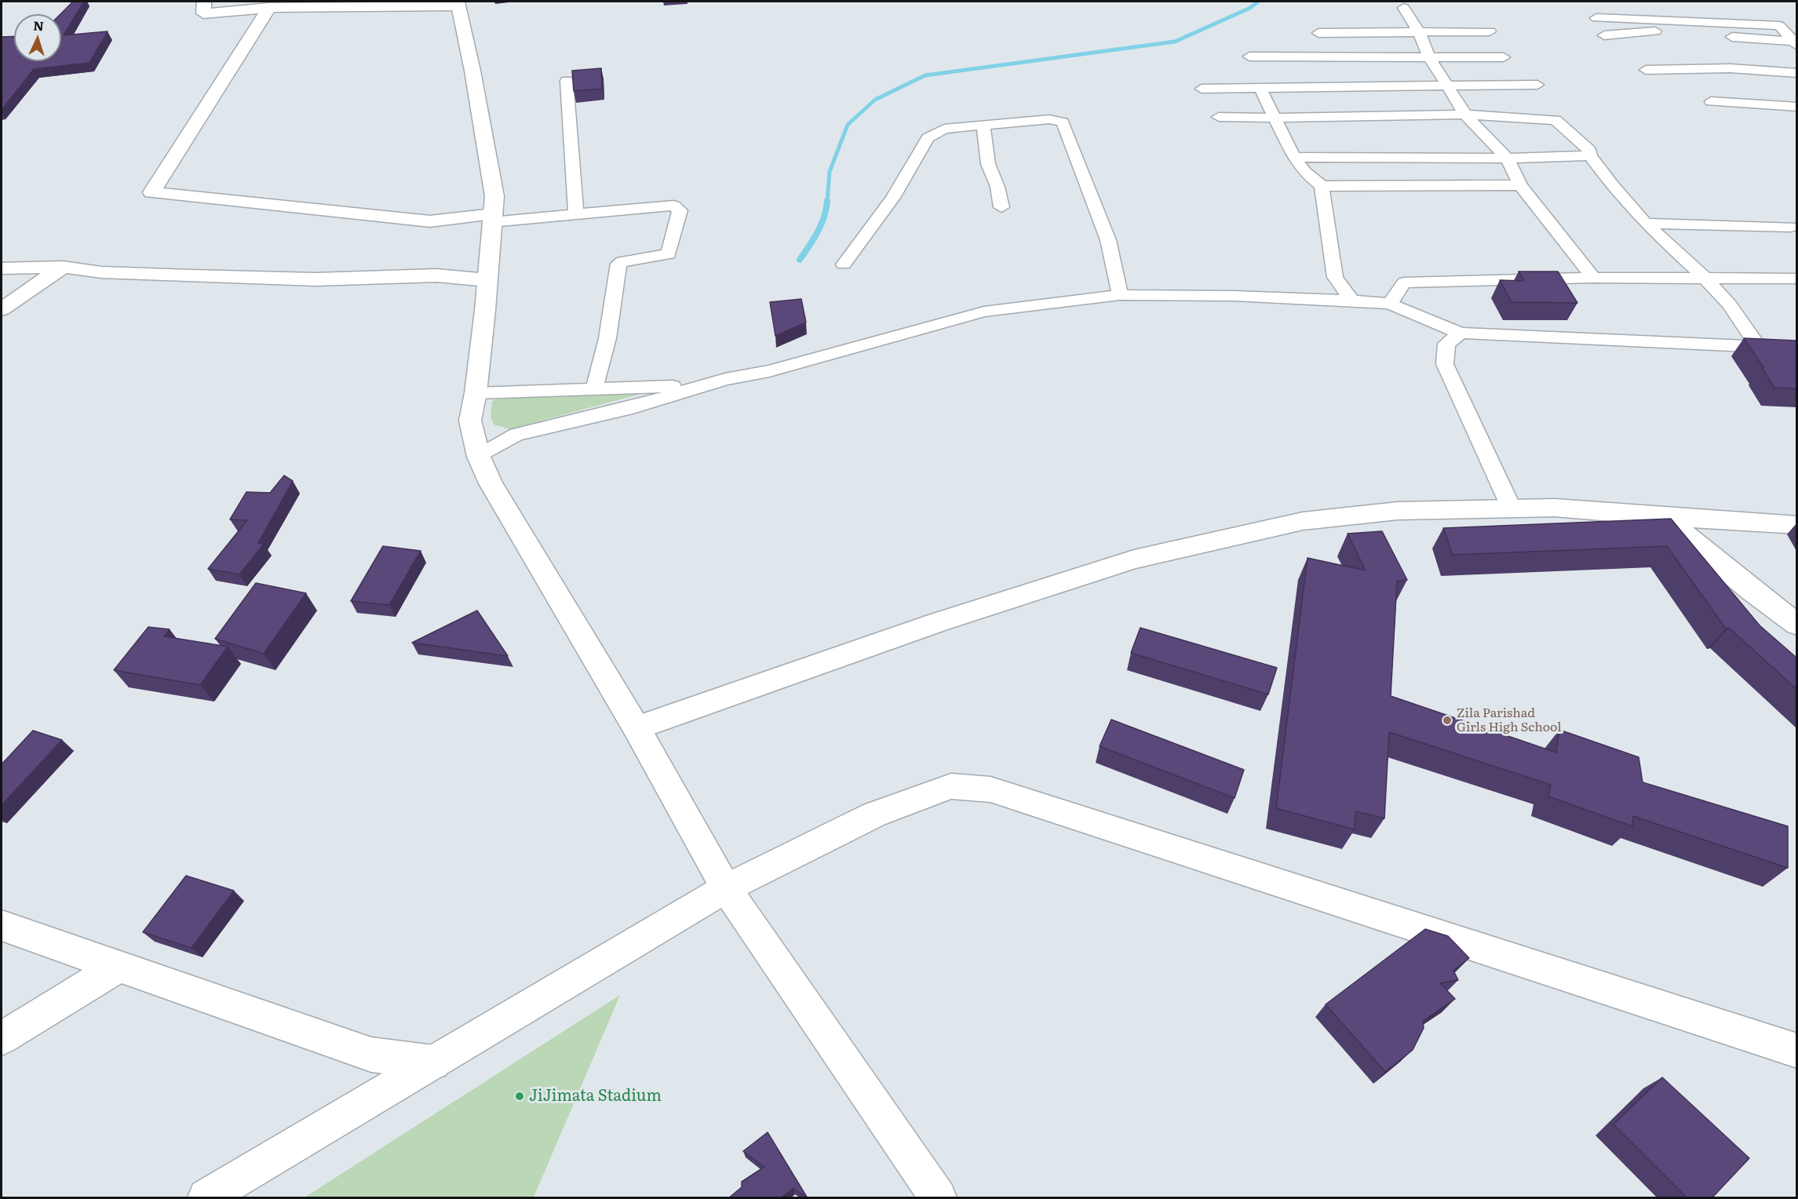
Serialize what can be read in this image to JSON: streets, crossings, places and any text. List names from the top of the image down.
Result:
{
  "places": ["Zila Parishad Girls High School", "JiJimata Stadium"],
  "north": "top"
}
